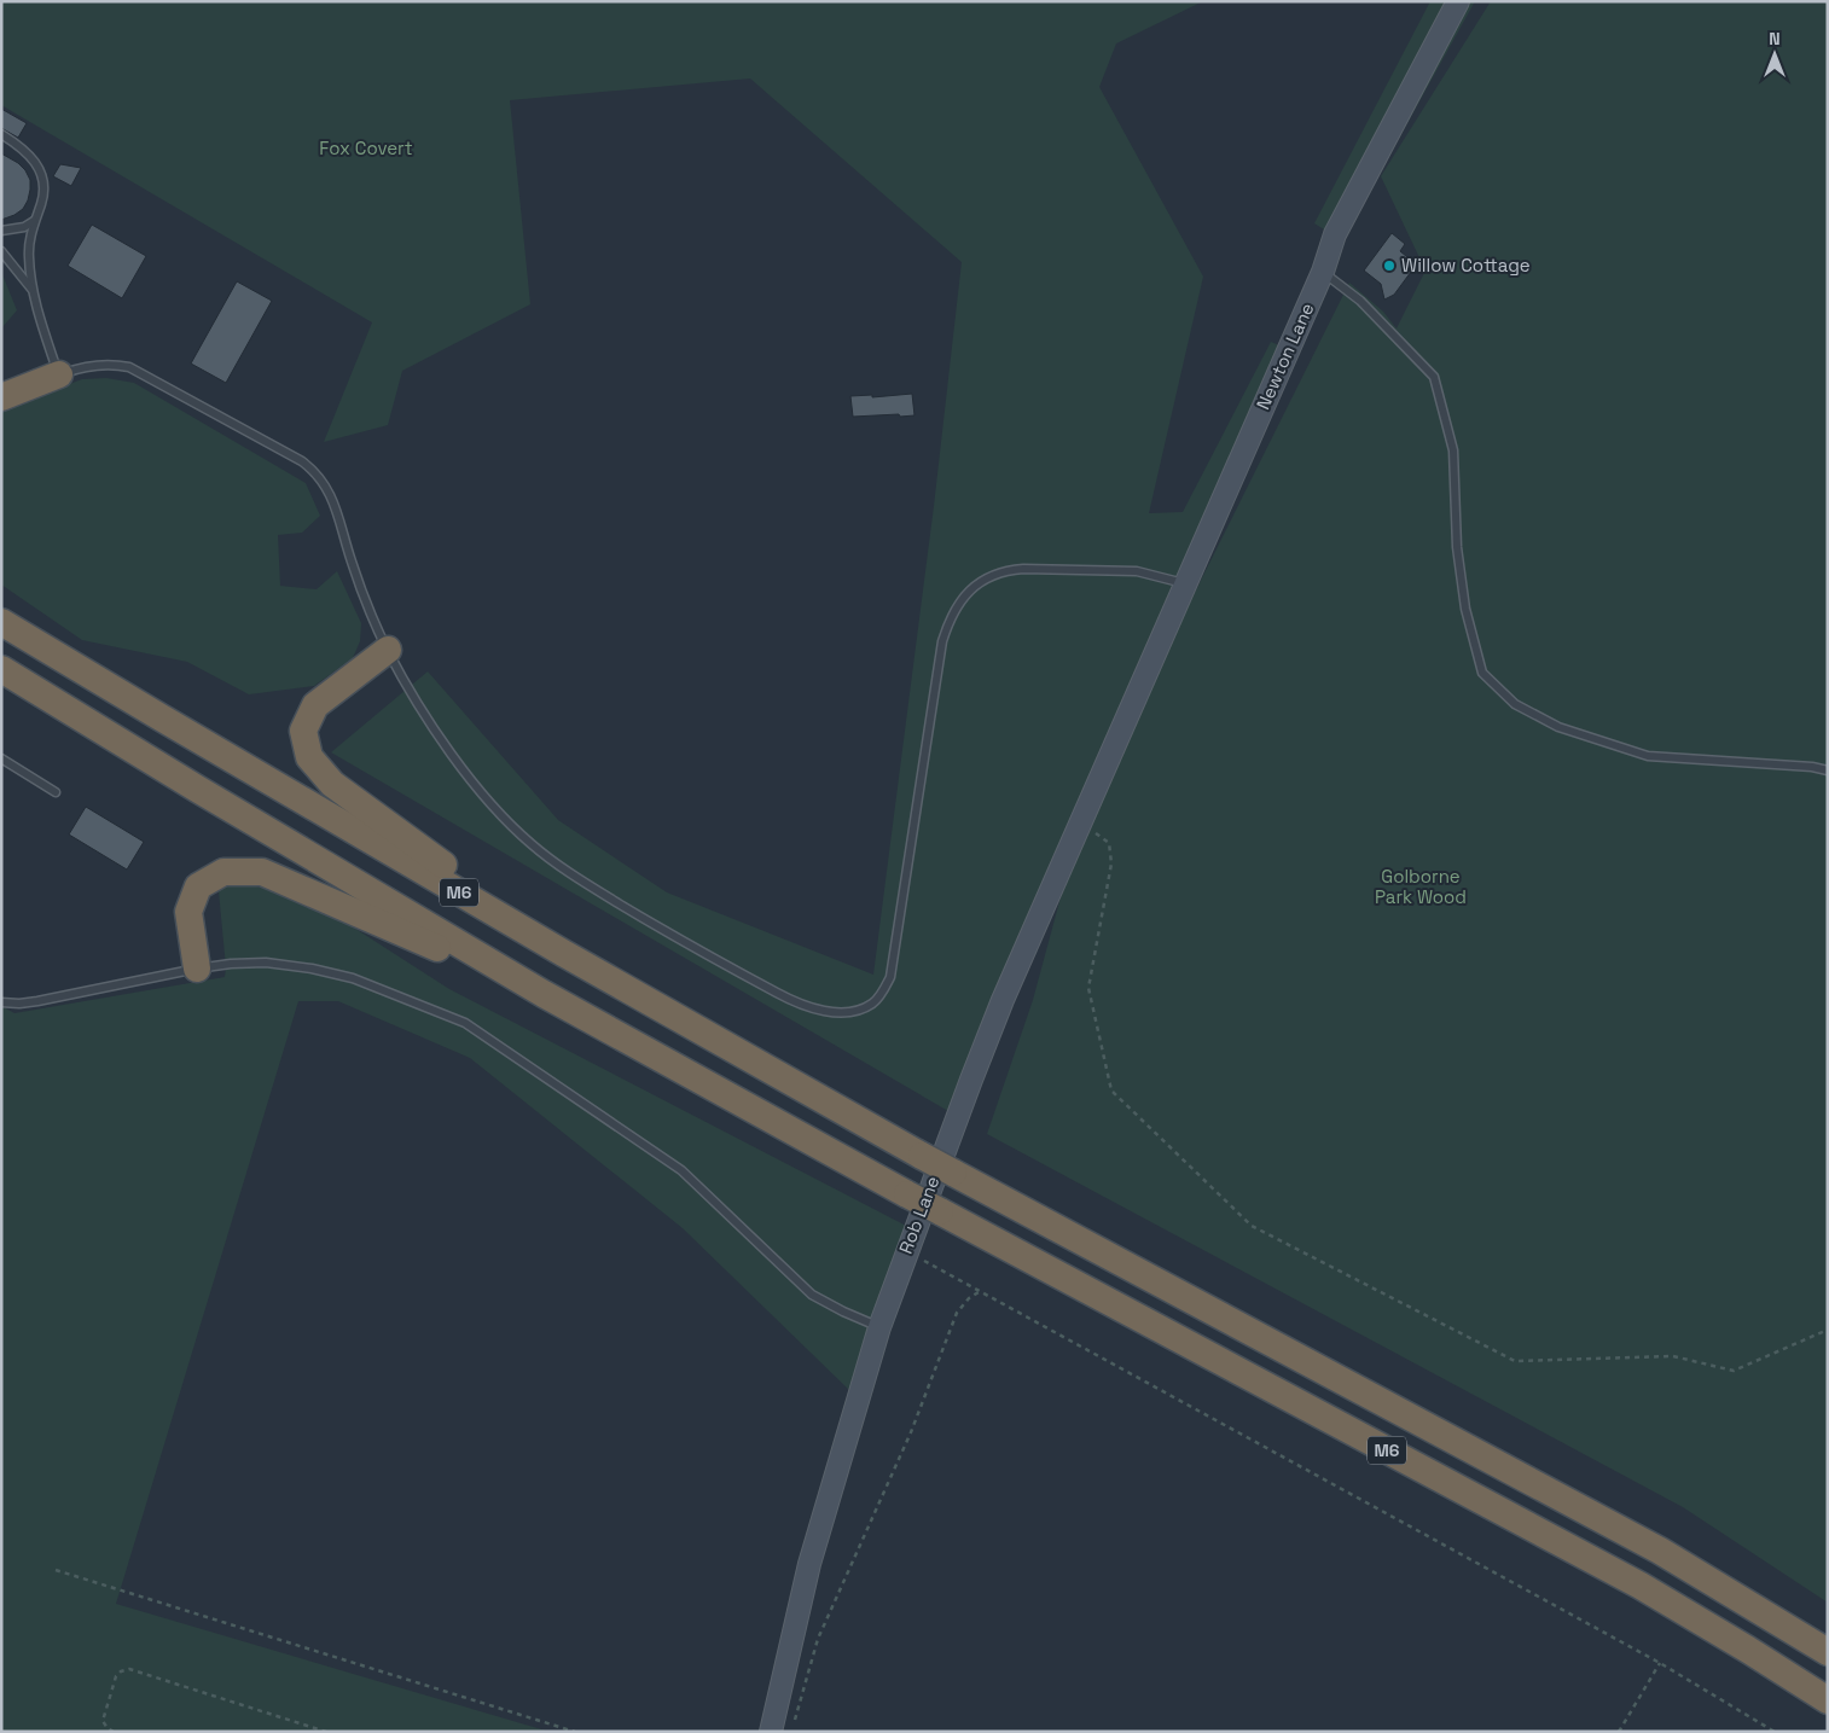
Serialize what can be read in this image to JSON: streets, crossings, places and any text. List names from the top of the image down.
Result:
{
  "streets": {
    "highway": ["M6"],
    "street": ["Newton Lane", "Rob Lane"]
  },
  "crossings": [
    ["Newton Lane", "Rob Lane"]
  ],
  "parks": ["Fox Covert", "Golborne Park Wood"],
  "places": ["Willow Cottage"],
  "north": "top"
}
